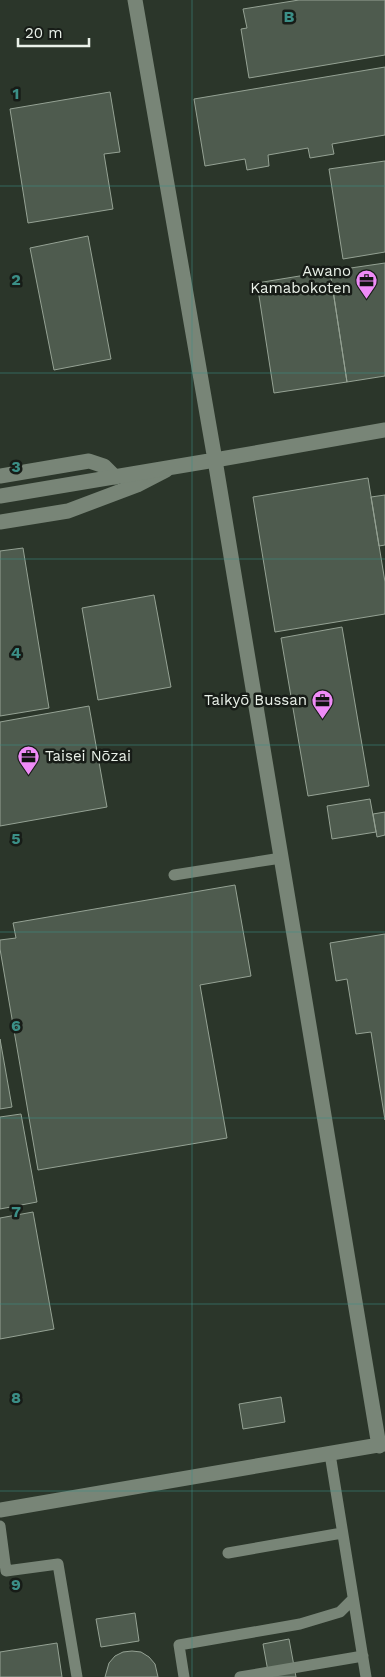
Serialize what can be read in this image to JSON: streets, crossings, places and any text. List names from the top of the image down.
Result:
{
  "places": {
    "office": ["Awano Kamabokoten", "Taikyō Bussan", "Taisei Nōzai"]
  },
  "scale_bar": "20 m",
  "grid": {
    "columns": ["B"],
    "rows": [
      "1",
      "2",
      "3",
      "4",
      "5",
      "6",
      "7",
      "8",
      "9"
    ]
  }
}
